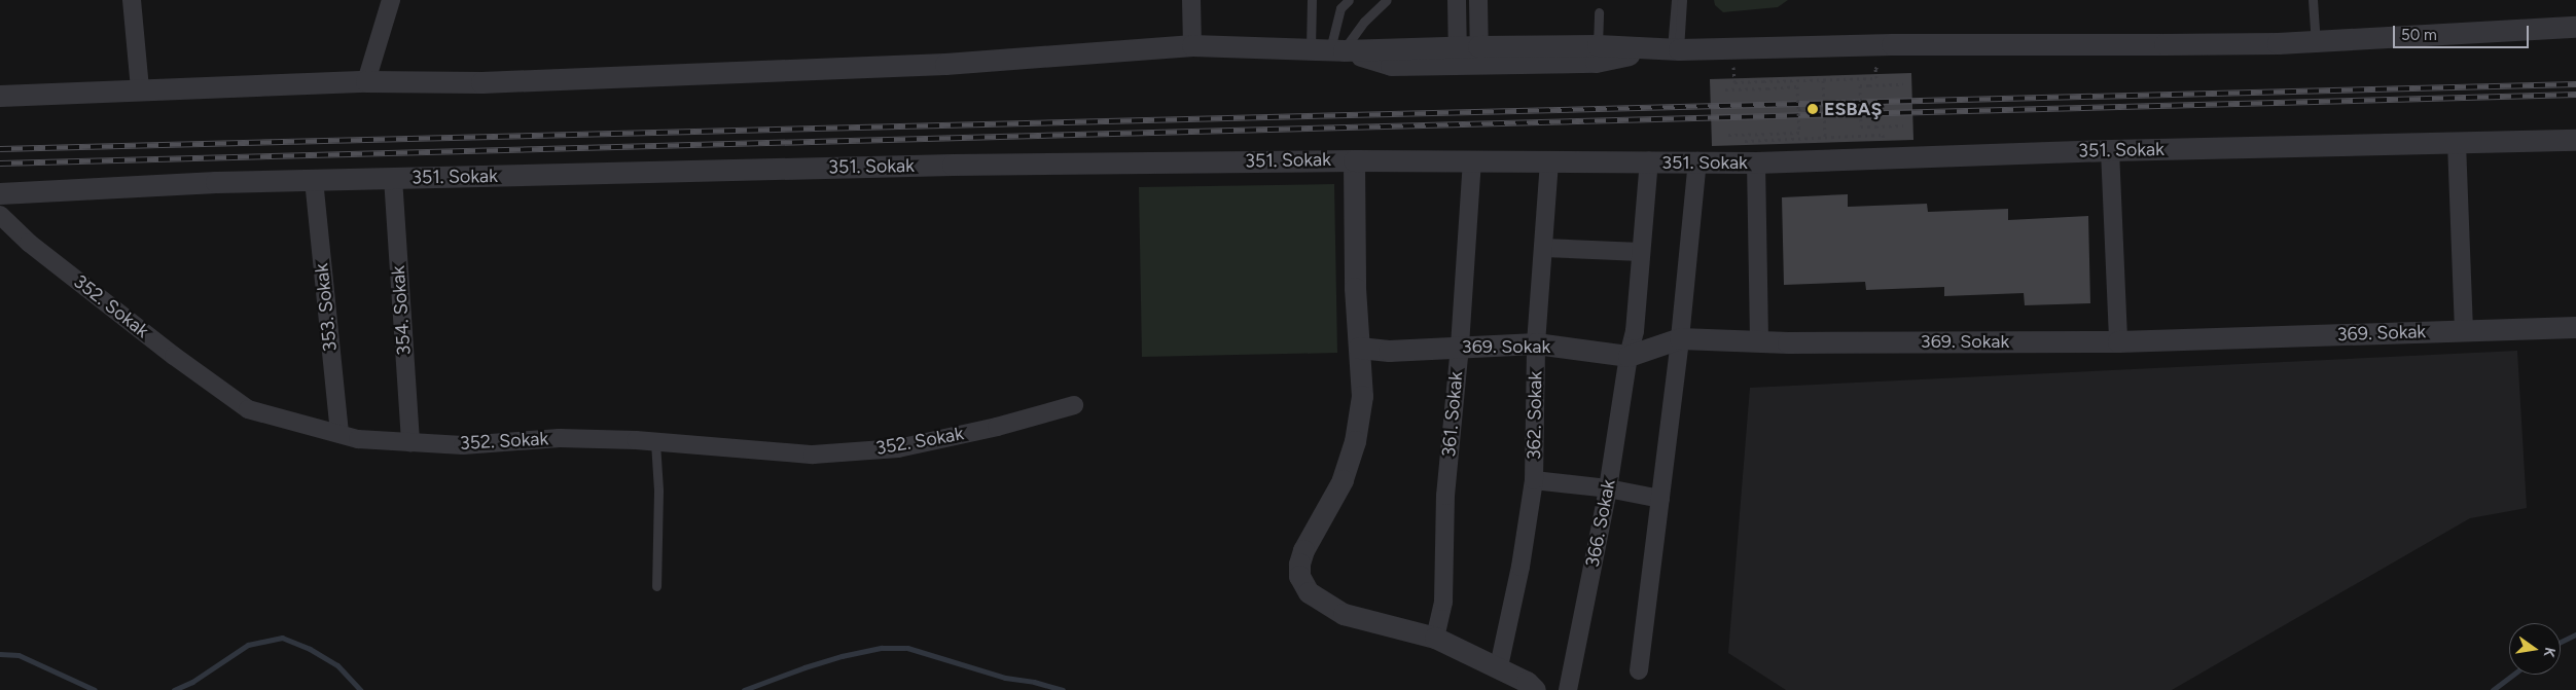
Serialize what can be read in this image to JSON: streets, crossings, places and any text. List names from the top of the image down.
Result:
{
  "streets": {
    "street": [
      "351. Sokak",
      "352. Sokak",
      "353. Sokak",
      "354. Sokak",
      "369. Sokak",
      "361. Sokak",
      "362. Sokak",
      "366. Sokak"
    ]
  },
  "crossings": [
    ["351. Sokak", "353. Sokak"],
    ["351. Sokak", "354. Sokak"],
    ["351. Sokak", "361. Sokak"],
    ["351. Sokak", "362. Sokak"],
    ["351. Sokak", "366. Sokak"],
    ["352. Sokak", "353. Sokak"],
    ["352. Sokak", "354. Sokak"],
    ["369. Sokak", "361. Sokak"],
    ["369. Sokak", "362. Sokak"],
    ["369. Sokak", "366. Sokak"]
  ],
  "places": ["ESBAŞ"],
  "scale_bar": "50 m",
  "north": "right"
}
